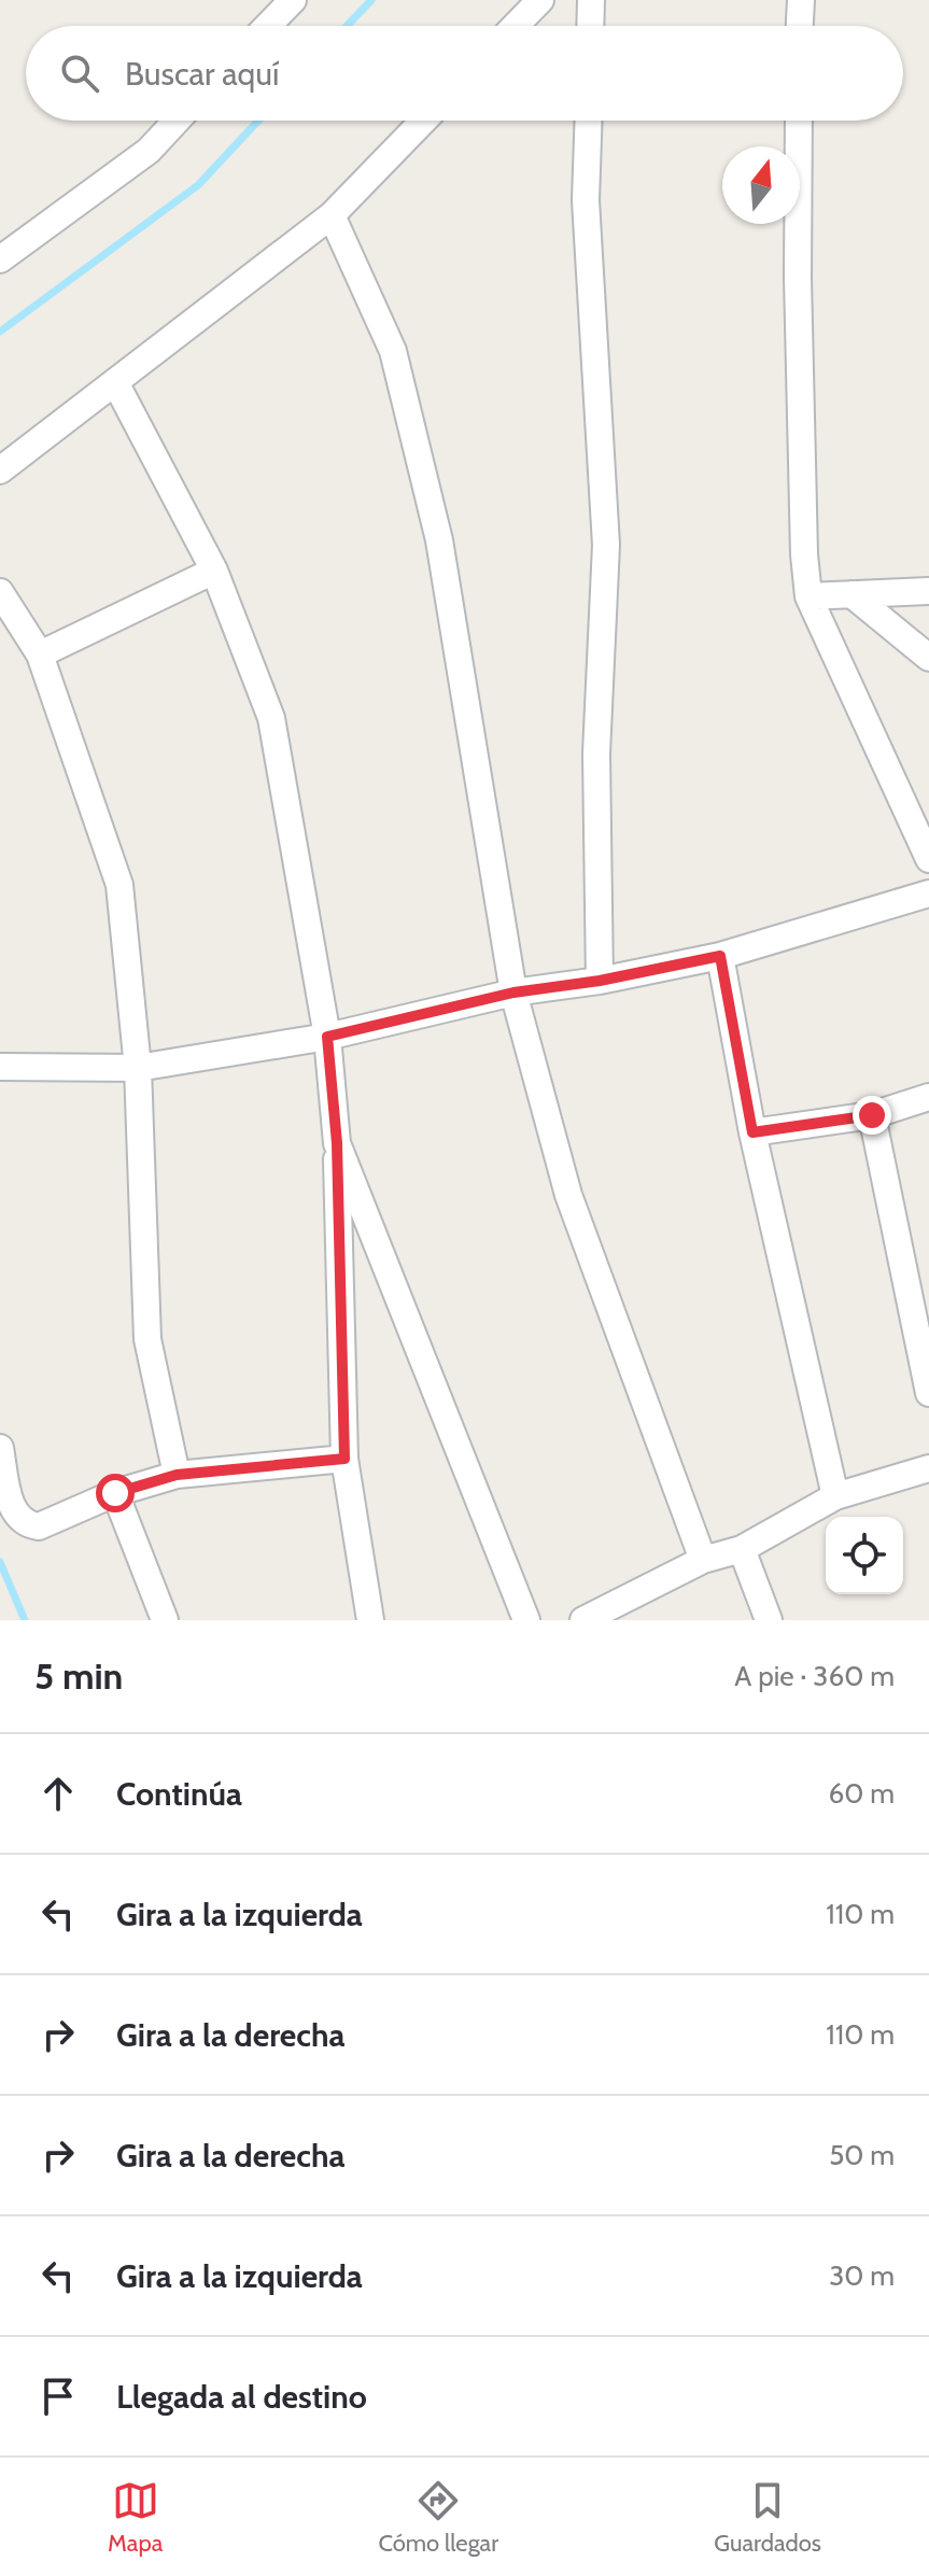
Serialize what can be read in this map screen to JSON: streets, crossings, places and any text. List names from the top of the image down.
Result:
{
  "north": "top",
  "page": {
    "search": "Buscar aquí",
    "heading": ["5 min", "A pie · 360 m"],
    "list": [
      ["Continúa", "60 m"],
      ["Gira a la izquierda", "110 m"],
      ["Gira a la derecha", "110 m"],
      ["Gira a la derecha", "50 m"],
      ["Gira a la izquierda", "30 m"],
      "Llegada al destino"
    ],
    "nav": ["Mapa", "Cómo llegar", "Guardados"]
  }
}
